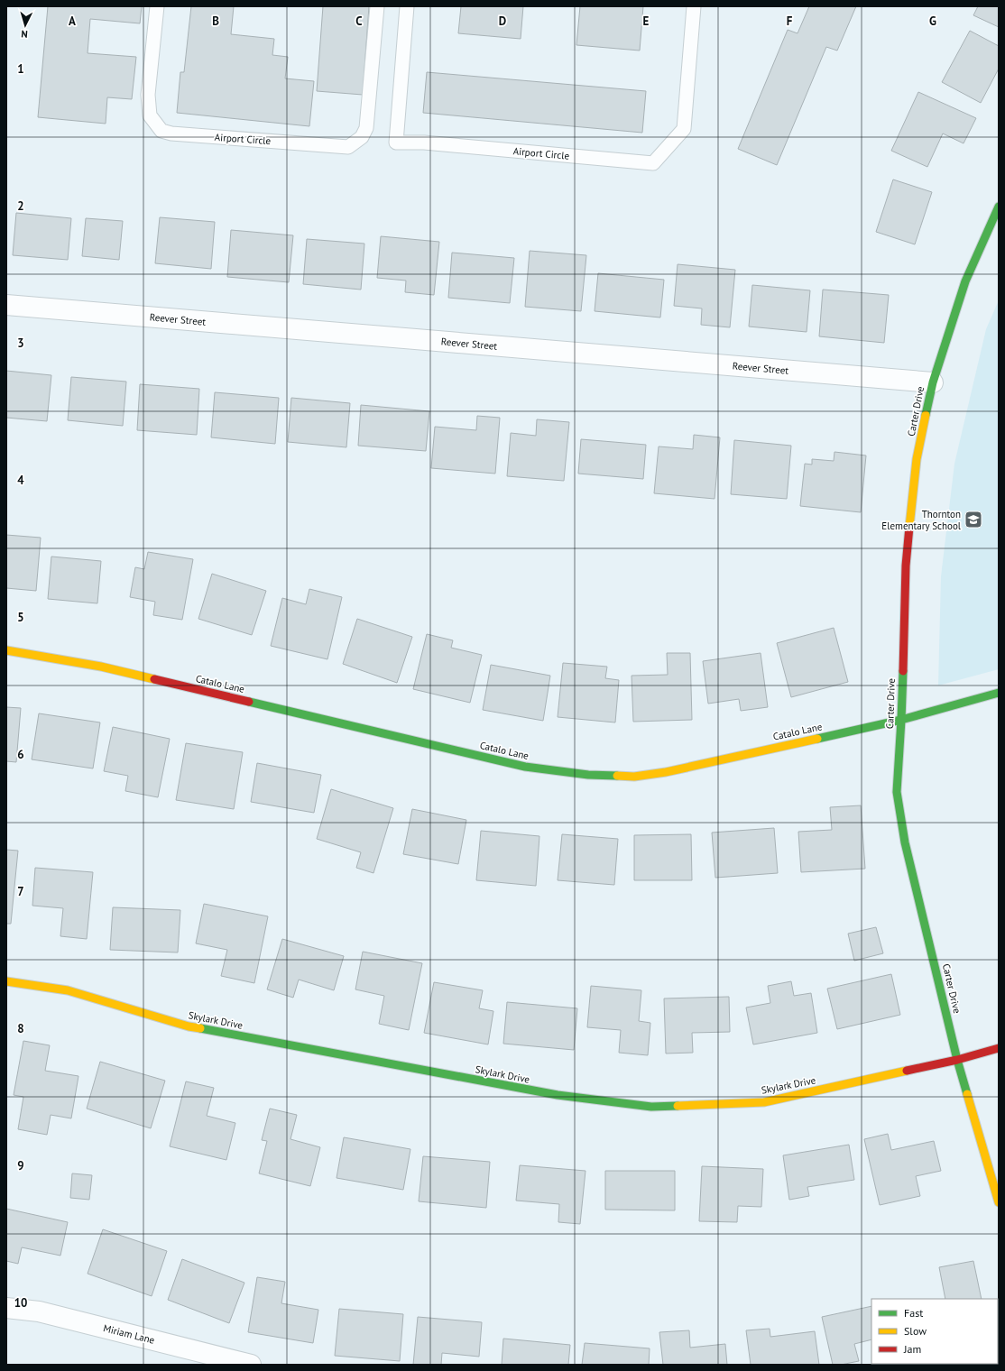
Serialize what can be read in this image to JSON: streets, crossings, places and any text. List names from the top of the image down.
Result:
{
  "streets": {
    "street": [
      "Reever Street",
      "Carter Drive",
      "Catalo Lane",
      "Skylark Drive",
      "Miriam Lane"
    ],
    "lane": ["Airport Circle"]
  },
  "crossings": [
    ["Reever Street", "Carter Drive"],
    ["Carter Drive", "Catalo Lane"],
    ["Carter Drive", "Skylark Drive"]
  ],
  "places": {
    "school or university": ["Thornton Elementary School"]
  },
  "legend": ["Fast", "Slow", "Jam"],
  "north": "bottom",
  "grid": {
    "columns": [
      "A",
      "B",
      "C",
      "D",
      "E",
      "F",
      "G"
    ],
    "rows": [
      "1",
      "2",
      "3",
      "4",
      "5",
      "6",
      "7",
      "8",
      "9",
      "10"
    ]
  }
}
